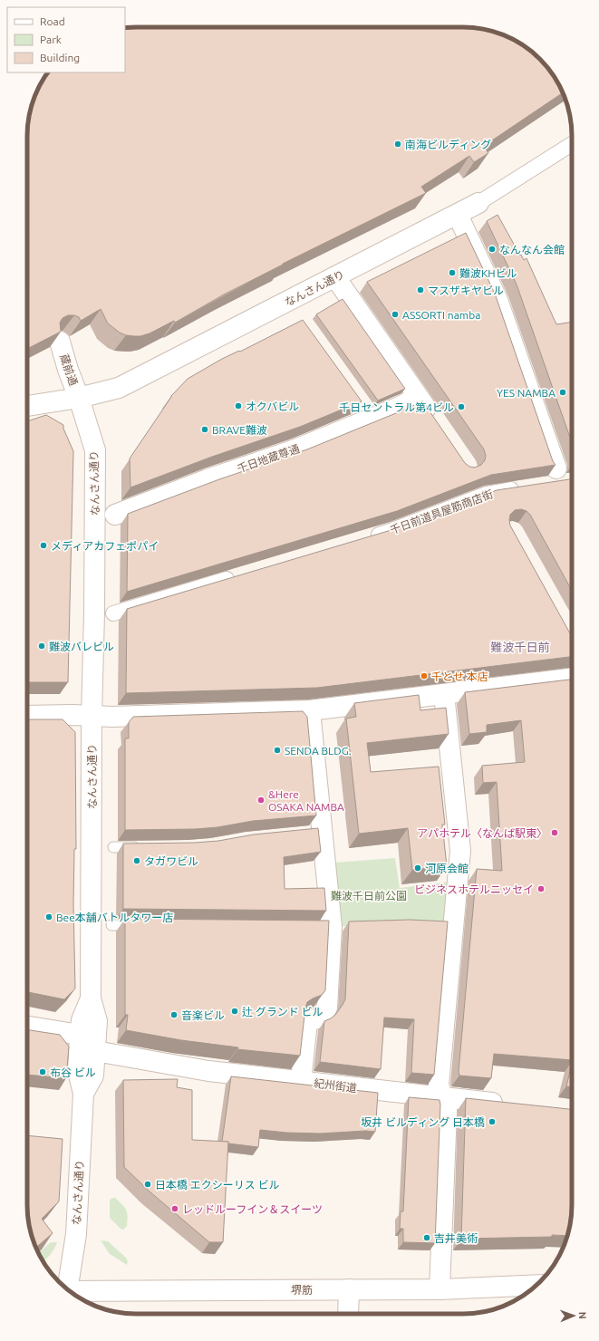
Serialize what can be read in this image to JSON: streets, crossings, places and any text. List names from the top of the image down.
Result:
{
  "streets": {
    "street": [
      "なんさん通り",
      "蔵前通",
      "千日地蔵尊通",
      "千日前道具屋筋商店街",
      "紀州街道",
      "堺筋"
    ]
  },
  "crossings": [
    ["なんさん通り", "蔵前通"],
    ["なんさん通り", "紀州街道"]
  ],
  "districts": ["難波千日前"],
  "parks": ["難波千日前公園"],
  "places": [
    "南海ビルディング",
    "なんなん会館",
    "難波KHビル",
    "マスザキヤビル",
    "ASSORTI namba",
    "YES NAMBA",
    "オクバビル",
    "千日セントラル第4ビル",
    "BRAVE難波",
    "メディアカフェポパイ",
    "難波バレビル",
    "千とせ 本店",
    "SENDA BLDG.",
    "&Here OSAKA NAMBA",
    "アパホテル〈なんば駅東〉",
    "タガワビル",
    "河原会館",
    "ビジネスホテルニッセイ",
    "Bee本舗バトルタワー店",
    "辻 グランド ビル",
    "音楽ビル",
    "布谷 ビル",
    "坂井 ビルディング 日本橋",
    "日本橋 エクシーリス ビル",
    "レッドルーフイン＆スイーツ",
    "吉井美術"
  ],
  "legend": ["Road", "Park", "Building"],
  "north": "right"
}
